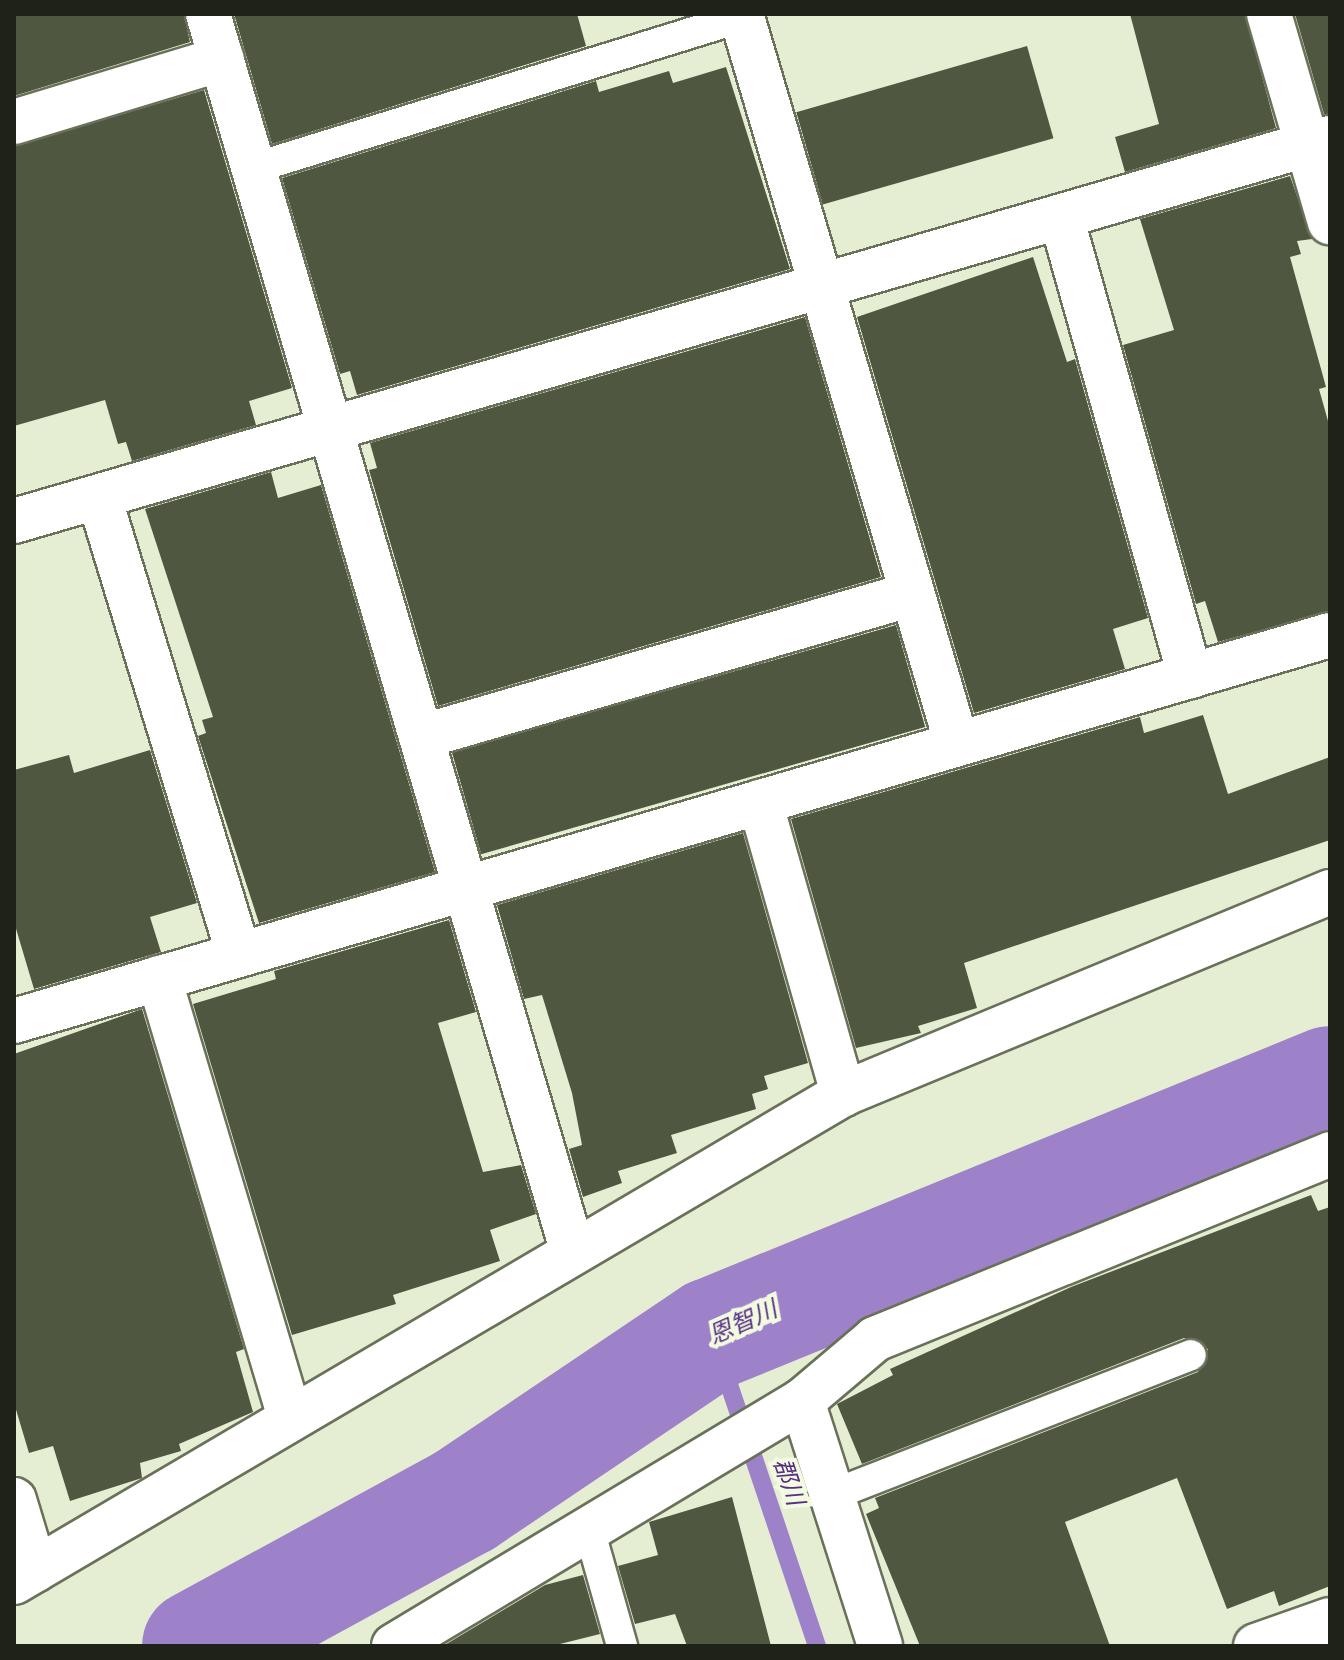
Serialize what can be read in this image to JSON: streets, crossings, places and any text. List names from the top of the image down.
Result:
{
  "water": ["恩智川", "郡川"]
}
